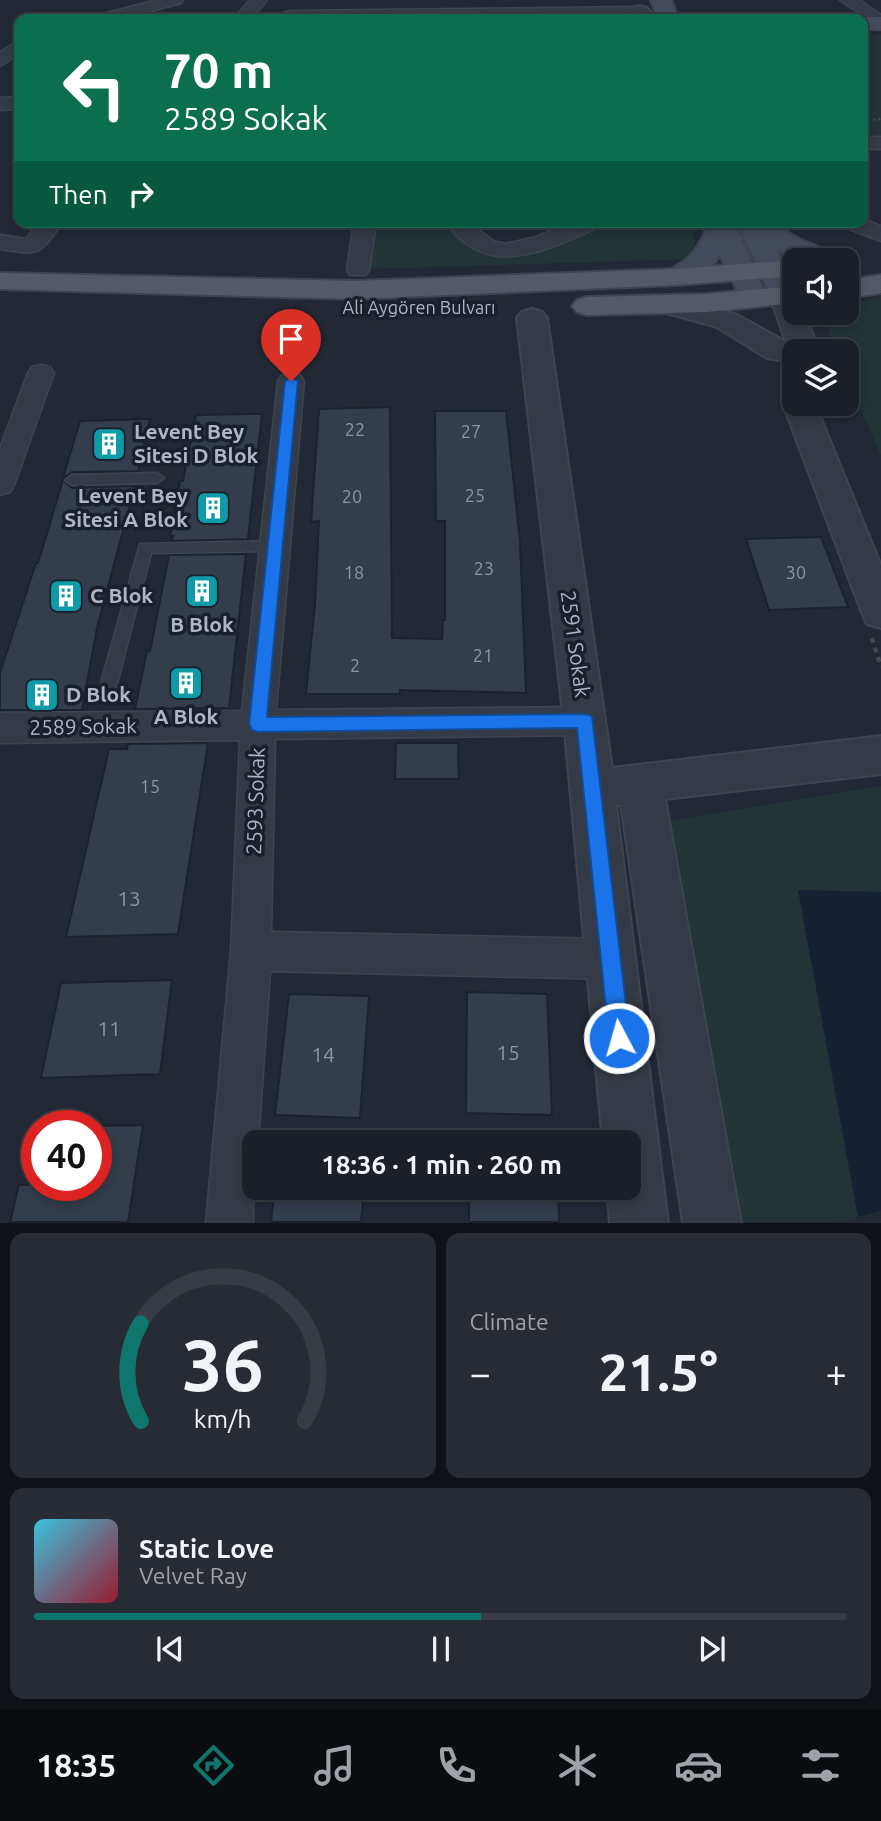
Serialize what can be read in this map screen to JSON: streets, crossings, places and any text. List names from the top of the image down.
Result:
{
  "streets": {
    "main road": ["Ali Aygören Bulvarı"],
    "street": ["2591 Sokak", "2589 Sokak", "2593 Sokak"]
  },
  "crossings": [
    ["2591 Sokak", "2589 Sokak"],
    ["2589 Sokak", "2593 Sokak"]
  ],
  "places": {
    "building": [
      "Levent Bey Sitesi D Blok",
      "Levent Bey Sitesi A Blok",
      "B Blok",
      "C Blok",
      "A Blok",
      "D Blok"
    ]
  },
  "house_numbers": [
    "22",
    "27",
    "25",
    "20",
    "23",
    "18",
    "30",
    "21",
    "2",
    "15",
    "13",
    "11",
    "15",
    "14"
  ],
  "page": {
    "turn": ["70 m", "2589 Sokak"],
    "then": "Then",
    "limit": "40",
    "trip": "18:36 · 1 min · 260 m",
    "tile": "Climate",
    "heat": ["−", "21.5°", "+"],
    "song": ["Static Love", "Velvet Ray"],
    "tabs": "18:35",
    "gauge": ["36", "km/h"]
  }
}
